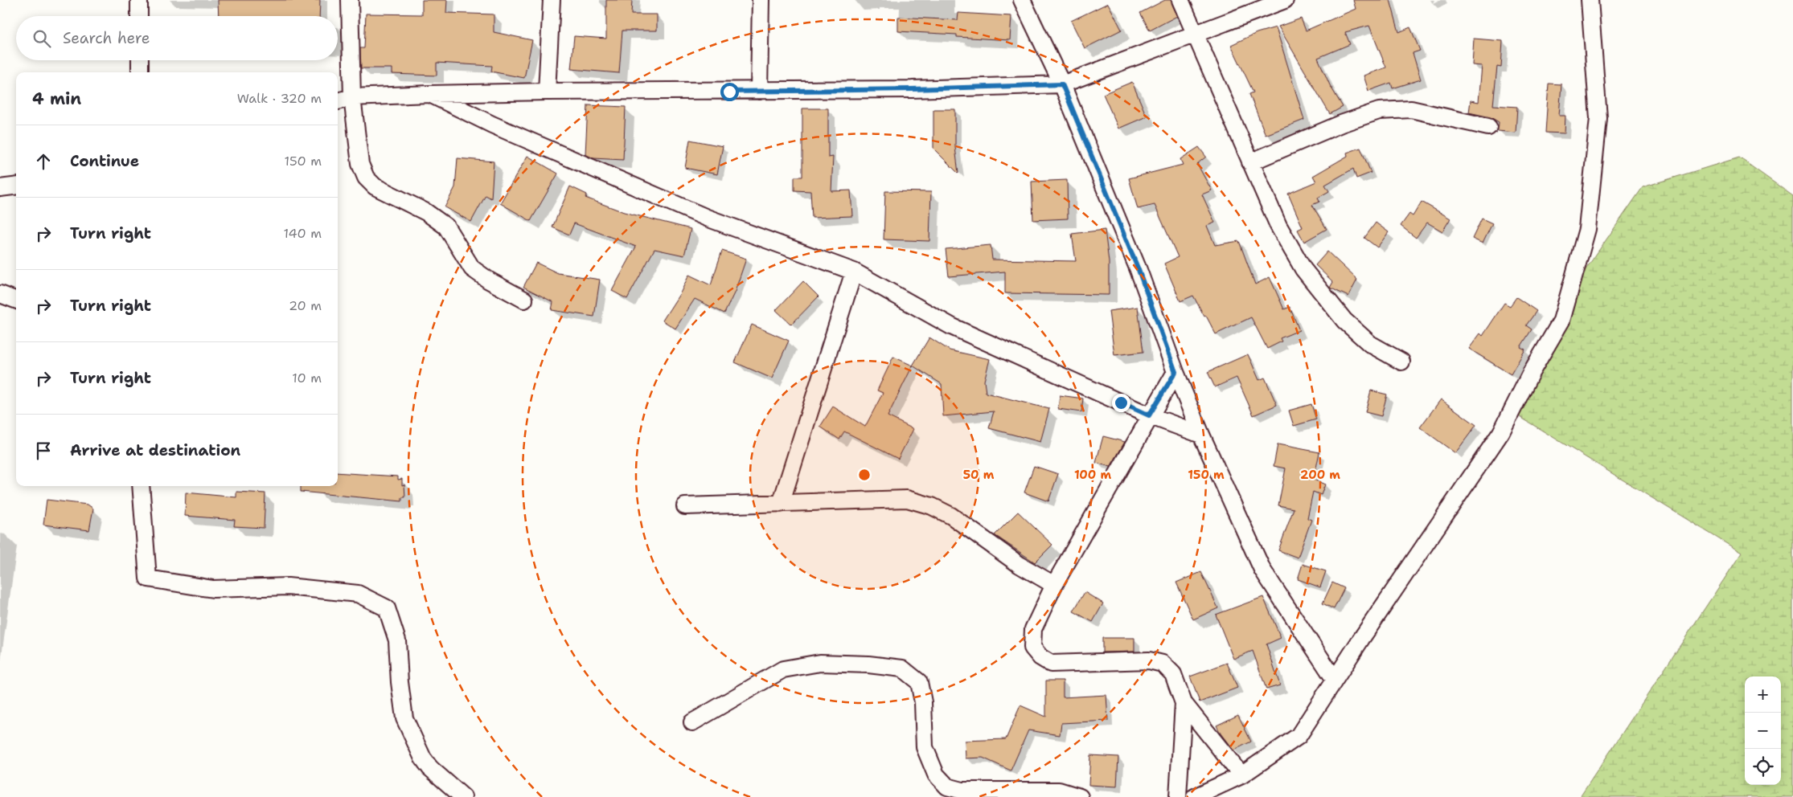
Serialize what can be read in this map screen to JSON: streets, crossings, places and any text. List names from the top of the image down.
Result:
{
  "page": {
    "search": "Search here",
    "heading": ["4 min", "Walk · 320 m"],
    "list": [
      ["Continue", "150 m"],
      ["Turn right", "140 m"],
      ["Turn right", "20 m"],
      ["Turn right", "10 m"],
      "Arrive at destination"
    ],
    "map_buttons": ["+", "−"]
  },
  "rings": [
    "50 m",
    "100 m",
    "150 m",
    "200 m"
  ]
}
